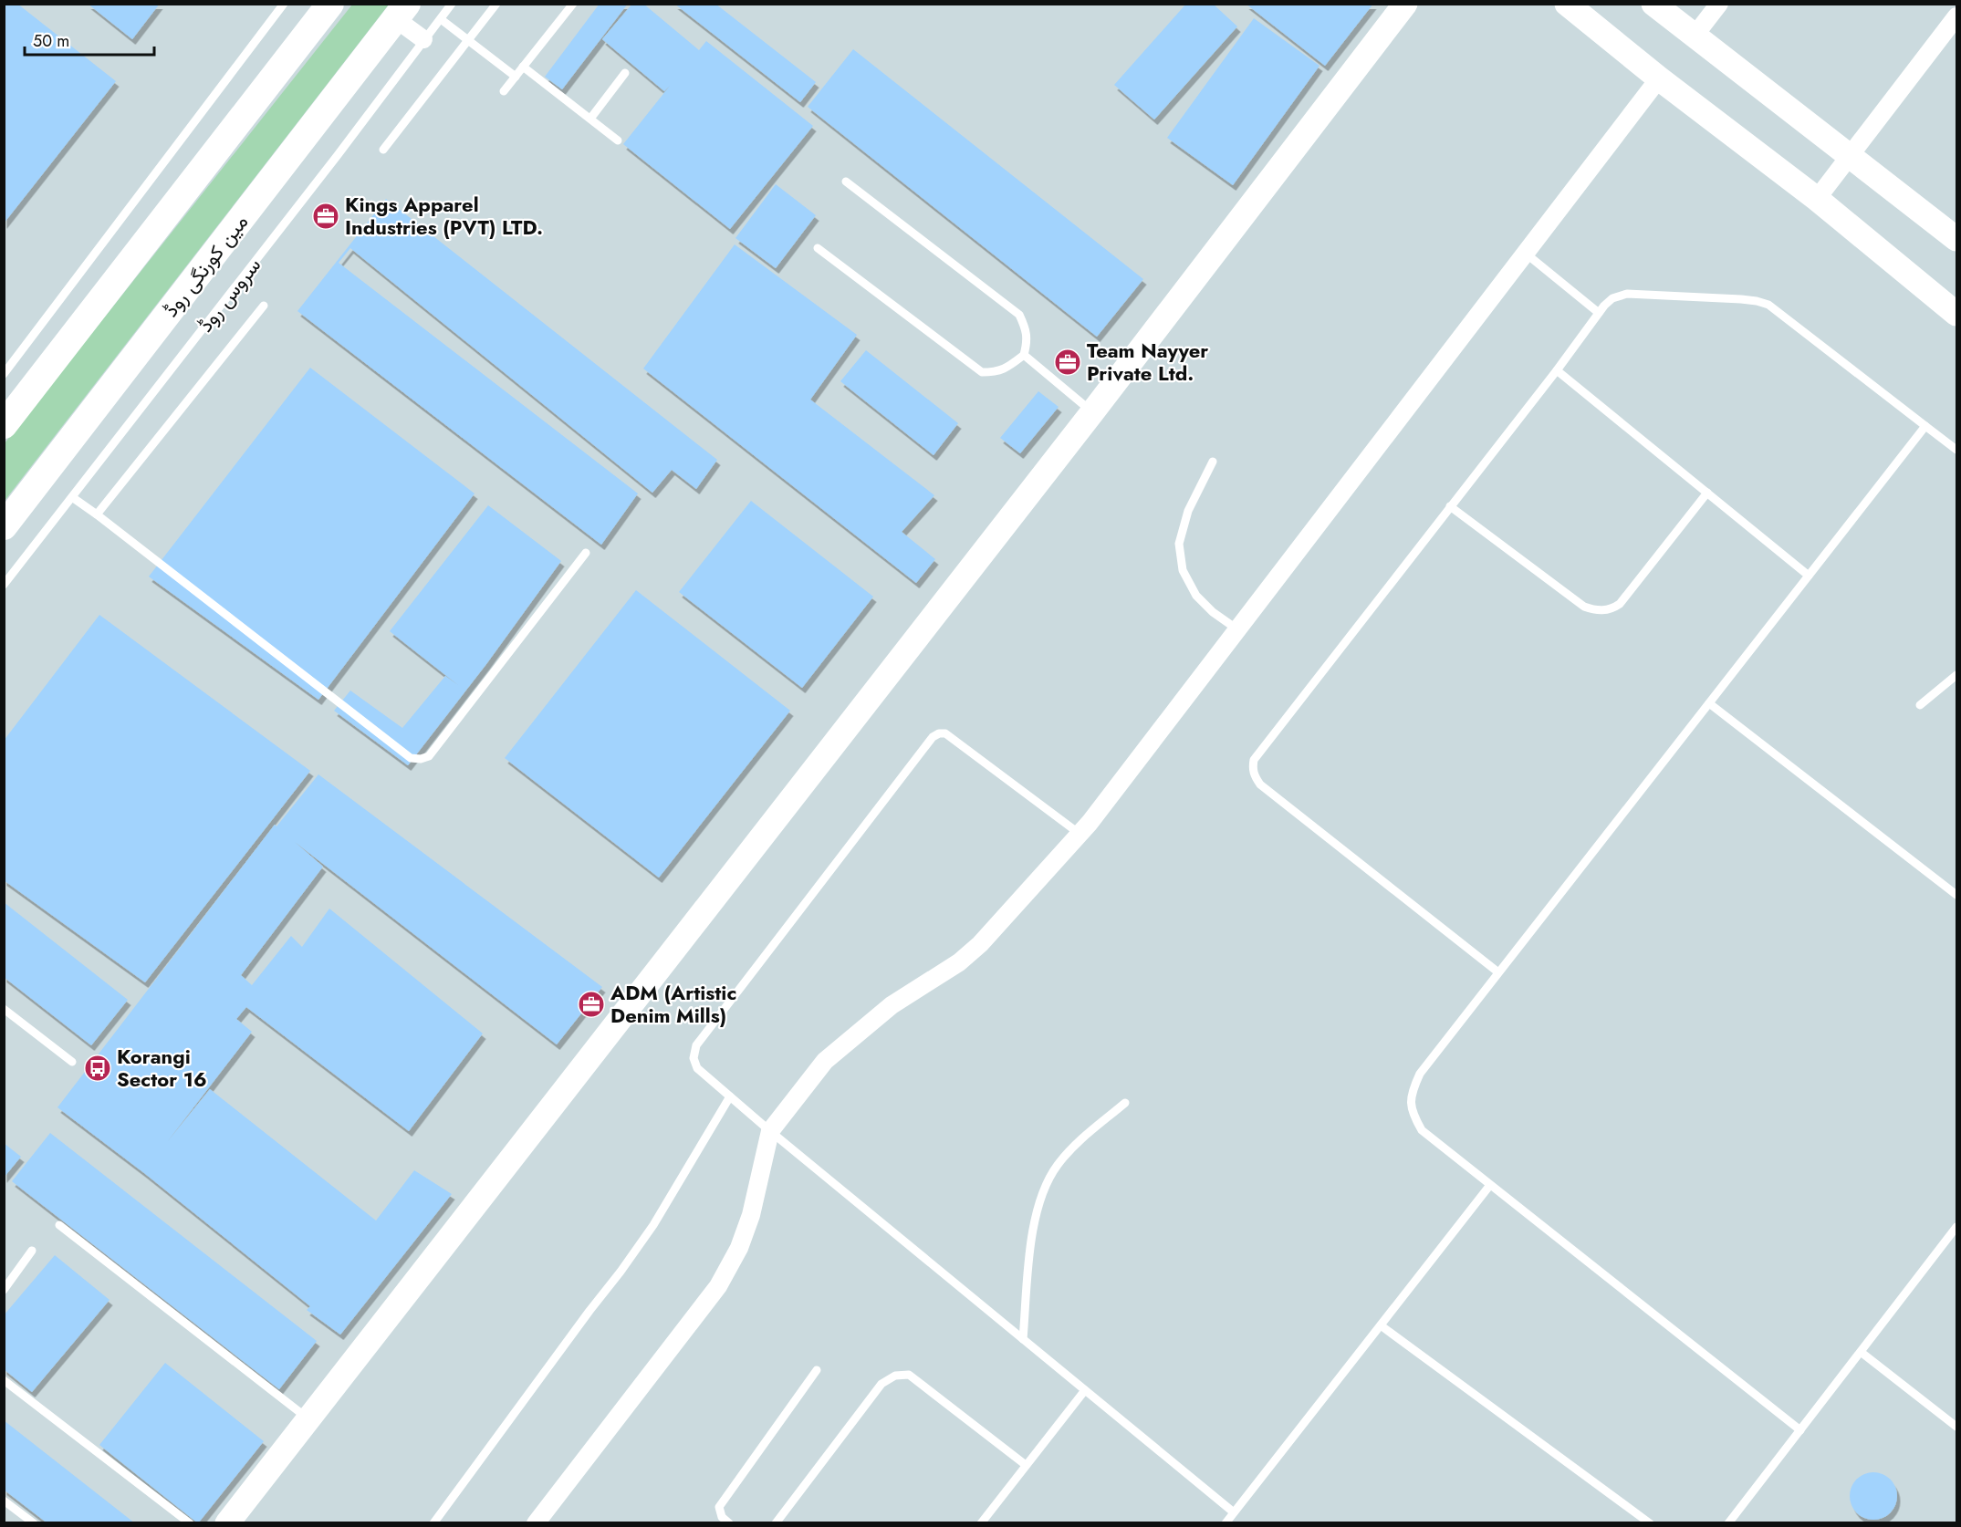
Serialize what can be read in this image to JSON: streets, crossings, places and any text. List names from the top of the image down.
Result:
{
  "streets": {
    "main road": ["مین کورنگی روڈ"],
    "lane": ["سروس روڈ"]
  },
  "places": {
    "office": ["Kings Apparel Industries (PVT) LTD.", "Team Nayyer Private Ltd.", "ADM (Artistic Denim Mills)"],
    "bus stop": ["Korangi Sector 16"]
  },
  "scale_bar": "50 m"
}
